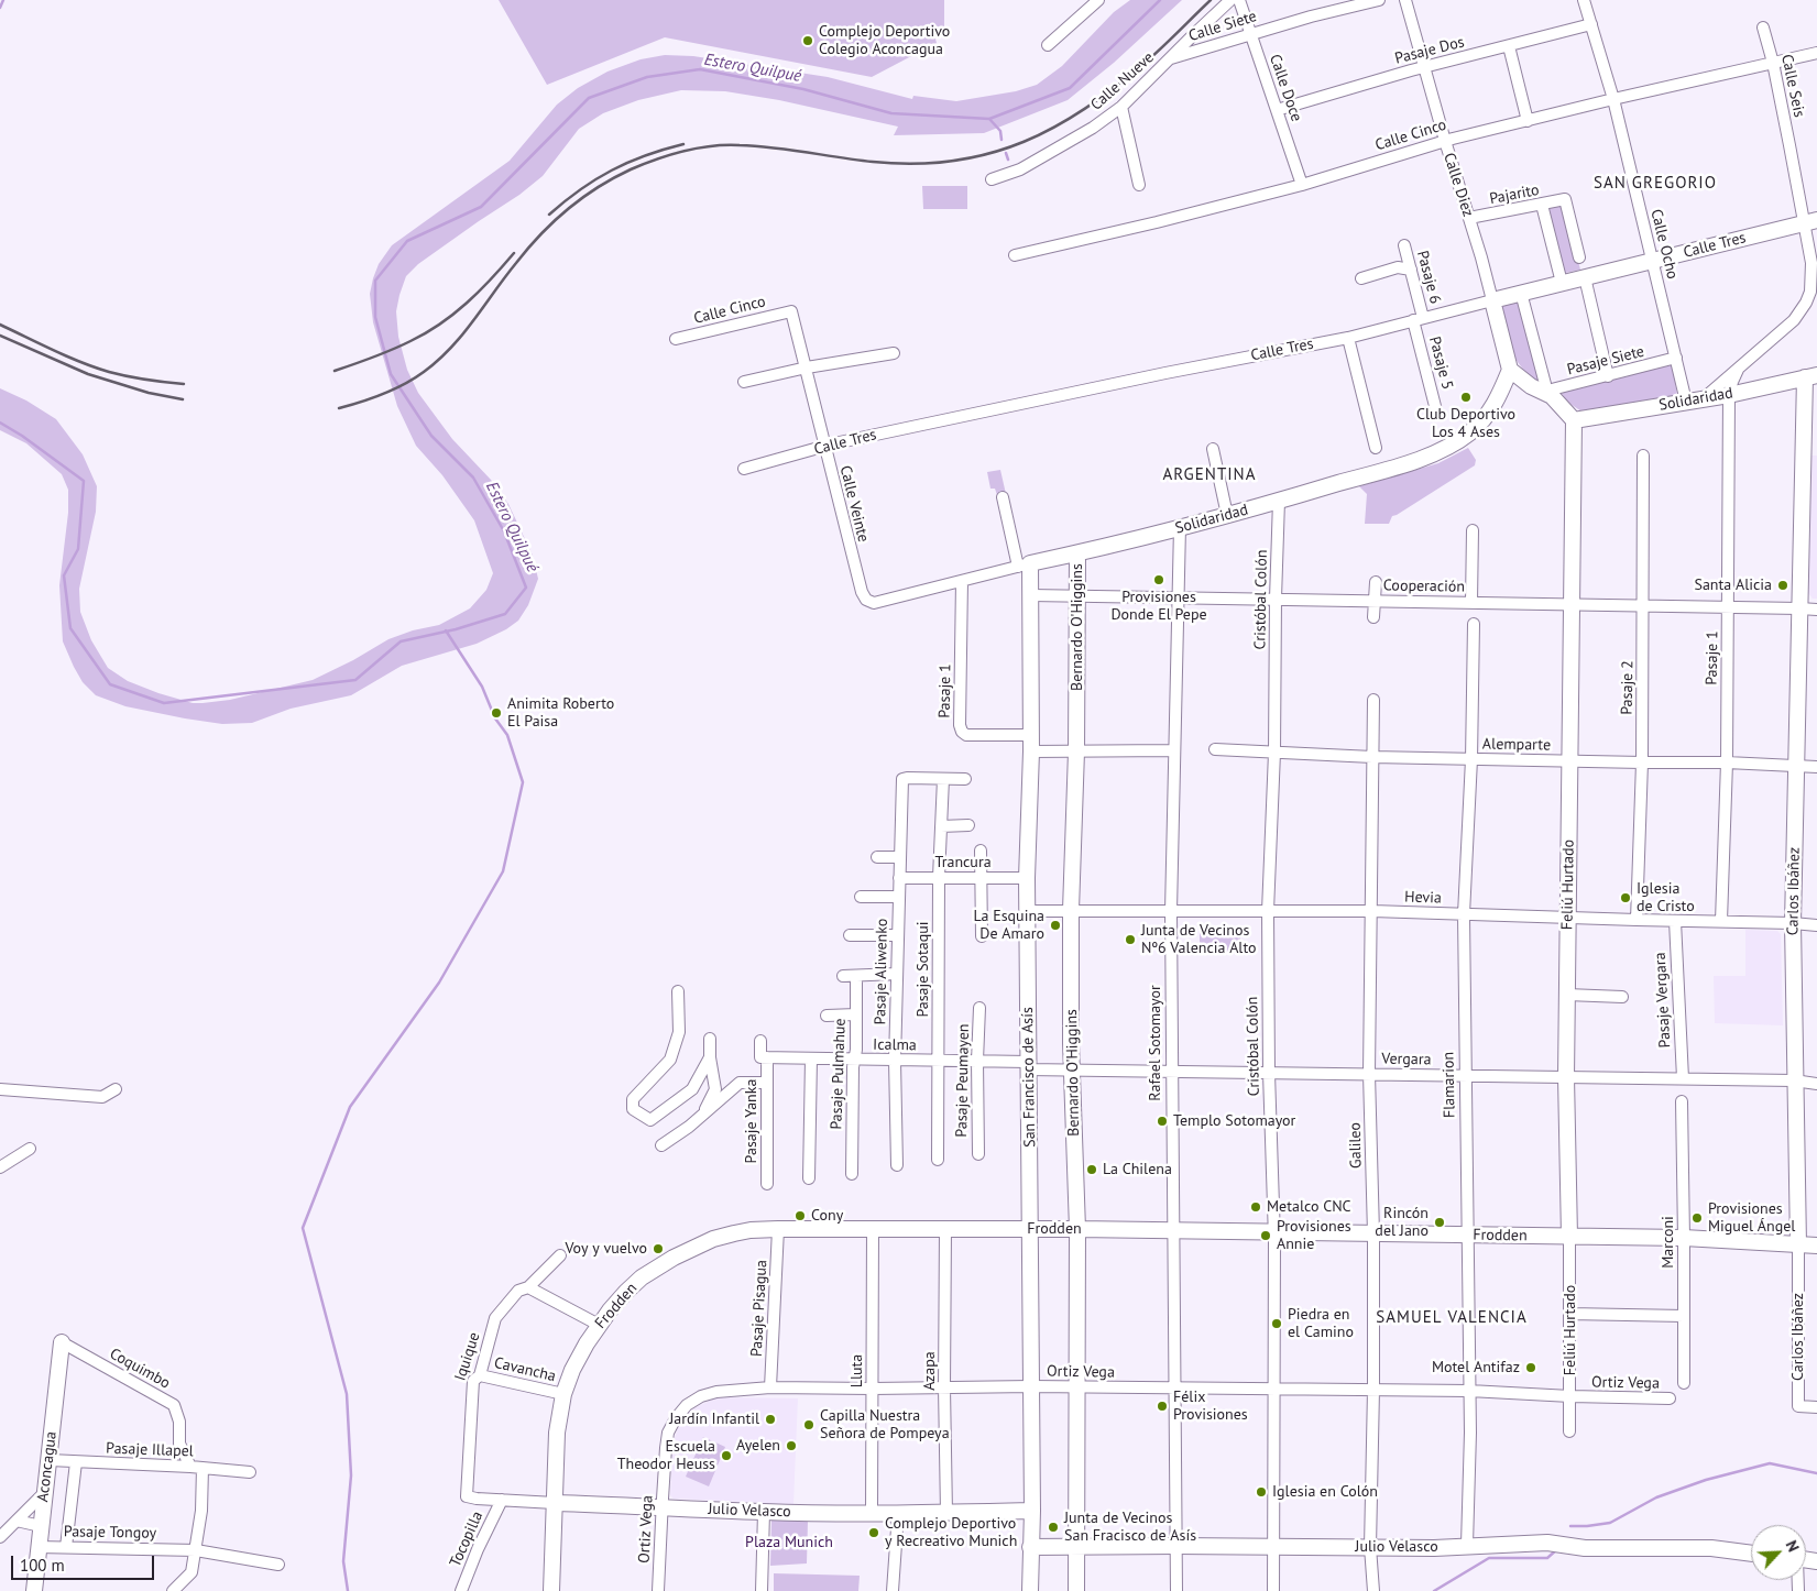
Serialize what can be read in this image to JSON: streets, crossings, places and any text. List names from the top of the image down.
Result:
{
  "streets": {
    "main road": [
      "Calle Diez",
      "Calle Tres",
      "Solidaridad",
      "Bernardo O'Higgins",
      "Feliú Hurtado",
      "Carlos Ibáñez",
      "San Francisco de Asís",
      "Frodden",
      "Aconcagua",
      "Julio Velasco"
    ],
    "street": [
      "Calle Siete",
      "Pasaje Dos",
      "Calle Nueve",
      "Calle Seis",
      "Calle Doce",
      "Calle Cinco",
      "Pajarito",
      "Calle Ocho",
      "Pasaje 6",
      "Pasaje Siete",
      "Pasaje 5",
      "Calle Veinte",
      "Cooperación",
      "Cristóbal Colón",
      "Pasaje 1",
      "Pasaje 2",
      "Alemparte",
      "Trancura",
      "Hevia",
      "Pasaje Sotaqui",
      "Pasaje Aliwenko",
      "Pasaje Vergara",
      "Rafael Sotomayor",
      "Icalma",
      "Vergara",
      "Pasaje Pulmahue",
      "Pasaje Peumayen",
      "Flamarion",
      "Pasaje Yanka",
      "Galileo",
      "Marconi",
      "Pasaje Pisagua",
      "Iquique",
      "Coquimbo",
      "Cavancha",
      "Lluta",
      "Azapa",
      "Ortiz Vega",
      "Pasaje Illapel",
      "Pasaje Tongoy",
      "Tocopilla"
    ]
  },
  "crossings": [
    ["Calle Siete", "Calle Nueve"],
    ["Calle Siete", "Calle Doce"],
    ["Pasaje Dos", "Calle Doce"],
    ["Pasaje Dos", "Calle Diez"],
    ["Pasaje Dos", "Calle Ocho"],
    ["Calle Seis", "Calle Cinco"],
    ["Calle Seis", "Calle Tres"],
    ["Calle Seis", "Pasaje 1"],
    ["Calle Doce", "Calle Cinco"],
    ["Calle Cinco", "Calle Diez"],
    ["Calle Cinco", "Calle Ocho"],
    ["Calle Cinco", "Calle Veinte"],
    ["Calle Diez", "Pajarito"],
    ["Calle Diez", "Calle Tres"],
    ["Calle Diez", "Solidaridad"],
    ["Calle Ocho", "Calle Tres"],
    ["Calle Ocho", "Pasaje Siete"],
    ["Calle Ocho", "Solidaridad"],
    ["Calle Tres", "Pasaje 6"],
    ["Calle Tres", "Pasaje 5"],
    ["Calle Tres", "Calle Veinte"],
    ["Pasaje 6", "Pasaje 5"],
    ["Solidaridad", "Calle Veinte"],
    ["Solidaridad", "Cristóbal Colón"],
    ["Solidaridad", "Bernardo O'Higgins"],
    ["Solidaridad", "Pasaje 1"],
    ["Solidaridad", "Feliú Hurtado"],
    ["Solidaridad", "Carlos Ibáñez"],
    ["Solidaridad", "Rafael Sotomayor"],
    ["Solidaridad", "San Francisco de Asís"],
    ["Cooperación", "Cristóbal Colón"],
    ["Cooperación", "Bernardo O'Higgins"],
    ["Cooperación", "Pasaje 1"],
    ["Cooperación", "Pasaje 2"],
    ["Cooperación", "Feliú Hurtado"],
    ["Cooperación", "Carlos Ibáñez"],
    ["Cooperación", "Rafael Sotomayor"],
    ["Cooperación", "San Francisco de Asís"],
    ["Cristóbal Colón", "Alemparte"],
    ["Cristóbal Colón", "Hevia"],
    ["Cristóbal Colón", "Vergara"],
    ["Cristóbal Colón", "Frodden"],
    ["Cristóbal Colón", "Ortiz Vega"],
    ["Cristóbal Colón", "Julio Velasco"],
    ["Bernardo O'Higgins", "Hevia"],
    ["Bernardo O'Higgins", "Vergara"],
    ["Bernardo O'Higgins", "Frodden"],
    ["Bernardo O'Higgins", "Ortiz Vega"],
    ["Bernardo O'Higgins", "Julio Velasco"],
    ["Pasaje 1", "Alemparte"],
    ["Pasaje 1", "Hevia"],
    ["Pasaje 1", "San Francisco de Asís"],
    ["Pasaje 2", "Alemparte"],
    ["Pasaje 2", "Hevia"],
    ["Alemparte", "Feliú Hurtado"],
    ["Alemparte", "Carlos Ibáñez"],
    ["Alemparte", "Flamarion"],
    ["Alemparte", "Galileo"],
    ["Trancura", "Pasaje Sotaqui"],
    ["Trancura", "Pasaje Aliwenko"],
    ["Trancura", "San Francisco de Asís"],
    ["Feliú Hurtado", "Hevia"],
    ["Feliú Hurtado", "Vergara"],
    ["Feliú Hurtado", "Frodden"],
    ["Feliú Hurtado", "Ortiz Vega"],
    ["Carlos Ibáñez", "Hevia"],
    ["Carlos Ibáñez", "Vergara"],
    ["Carlos Ibáñez", "Frodden"],
    ["Hevia", "Pasaje Vergara"],
    ["Hevia", "Rafael Sotomayor"],
    ["Hevia", "San Francisco de Asís"],
    ["Hevia", "Flamarion"],
    ["Hevia", "Galileo"],
    ["Pasaje Sotaqui", "Pasaje Aliwenko"],
    ["Pasaje Sotaqui", "Icalma"],
    ["Pasaje Aliwenko", "Icalma"],
    ["Pasaje Vergara", "Vergara"],
    ["Rafael Sotomayor", "Vergara"],
    ["Rafael Sotomayor", "Frodden"],
    ["Rafael Sotomayor", "Ortiz Vega"],
    ["Rafael Sotomayor", "Julio Velasco"],
    ["Icalma", "Vergara"],
    ["Icalma", "Pasaje Pulmahue"],
    ["Icalma", "San Francisco de Asís"],
    ["Icalma", "Pasaje Peumayen"],
    ["Icalma", "Pasaje Yanka"],
    ["Vergara", "San Francisco de Asís"],
    ["Vergara", "Flamarion"],
    ["Vergara", "Galileo"],
    ["San Francisco de Asís", "Frodden"],
    ["San Francisco de Asís", "Ortiz Vega"],
    ["San Francisco de Asís", "Julio Velasco"],
    ["Flamarion", "Frodden"],
    ["Flamarion", "Ortiz Vega"],
    ["Flamarion", "Julio Velasco"],
    ["Galileo", "Frodden"],
    ["Galileo", "Ortiz Vega"],
    ["Galileo", "Julio Velasco"],
    ["Frodden", "Marconi"],
    ["Frodden", "Pasaje Pisagua"],
    ["Frodden", "Cavancha"],
    ["Frodden", "Lluta"],
    ["Frodden", "Azapa"],
    ["Frodden", "Julio Velasco"],
    ["Pasaje Pisagua", "Ortiz Vega"],
    ["Iquique", "Cavancha"],
    ["Iquique", "Julio Velasco"],
    ["Coquimbo", "Pasaje Illapel"],
    ["Coquimbo", "Aconcagua"],
    ["Lluta", "Ortiz Vega"],
    ["Lluta", "Julio Velasco"],
    ["Azapa", "Ortiz Vega"],
    ["Azapa", "Julio Velasco"],
    ["Ortiz Vega", "Julio Velasco"],
    ["Pasaje Illapel", "Aconcagua"],
    ["Aconcagua", "Pasaje Tongoy"],
    ["Julio Velasco", "Tocopilla"]
  ],
  "districts": ["SAN GREGORIO", "ARGENTINA", "SAMUEL VALENCIA"],
  "water": ["Estero Quilpué"],
  "parks": ["Plaza Munich"],
  "places": [
    "Complejo Deportivo Colegio Aconcagua",
    "Club Deportivo Los 4 Ases",
    "Provisiones Donde El Pepe",
    "Santa Alicia",
    "Animita Roberto El Paisa",
    "Iglesia de Cristo",
    "La Esquina De Amaro",
    "Junta de Vecinos Nº6 Valencia Alto",
    "Templo Sotomayor",
    "La Chilena",
    "Metalco CNC",
    "Cony",
    "Provisiones Miguel Ángel",
    "Rincón del Jano",
    "Provisiones Annie",
    "Voy y vuelvo",
    "Piedra en el Camino",
    "Motel Antifaz",
    "Félix Provisiones",
    "Jardín Infantil",
    "Capilla Nuestra Señora de Pompeya",
    "Ayelen",
    "Escuela Theodor Heuss",
    "Iglesia en Colón",
    "Junta de Vecinos San Fracisco de Asís",
    "Complejo Deportivo y Recreativo Munich"
  ],
  "scale_bar": "100 m",
  "north": "top right"
}
